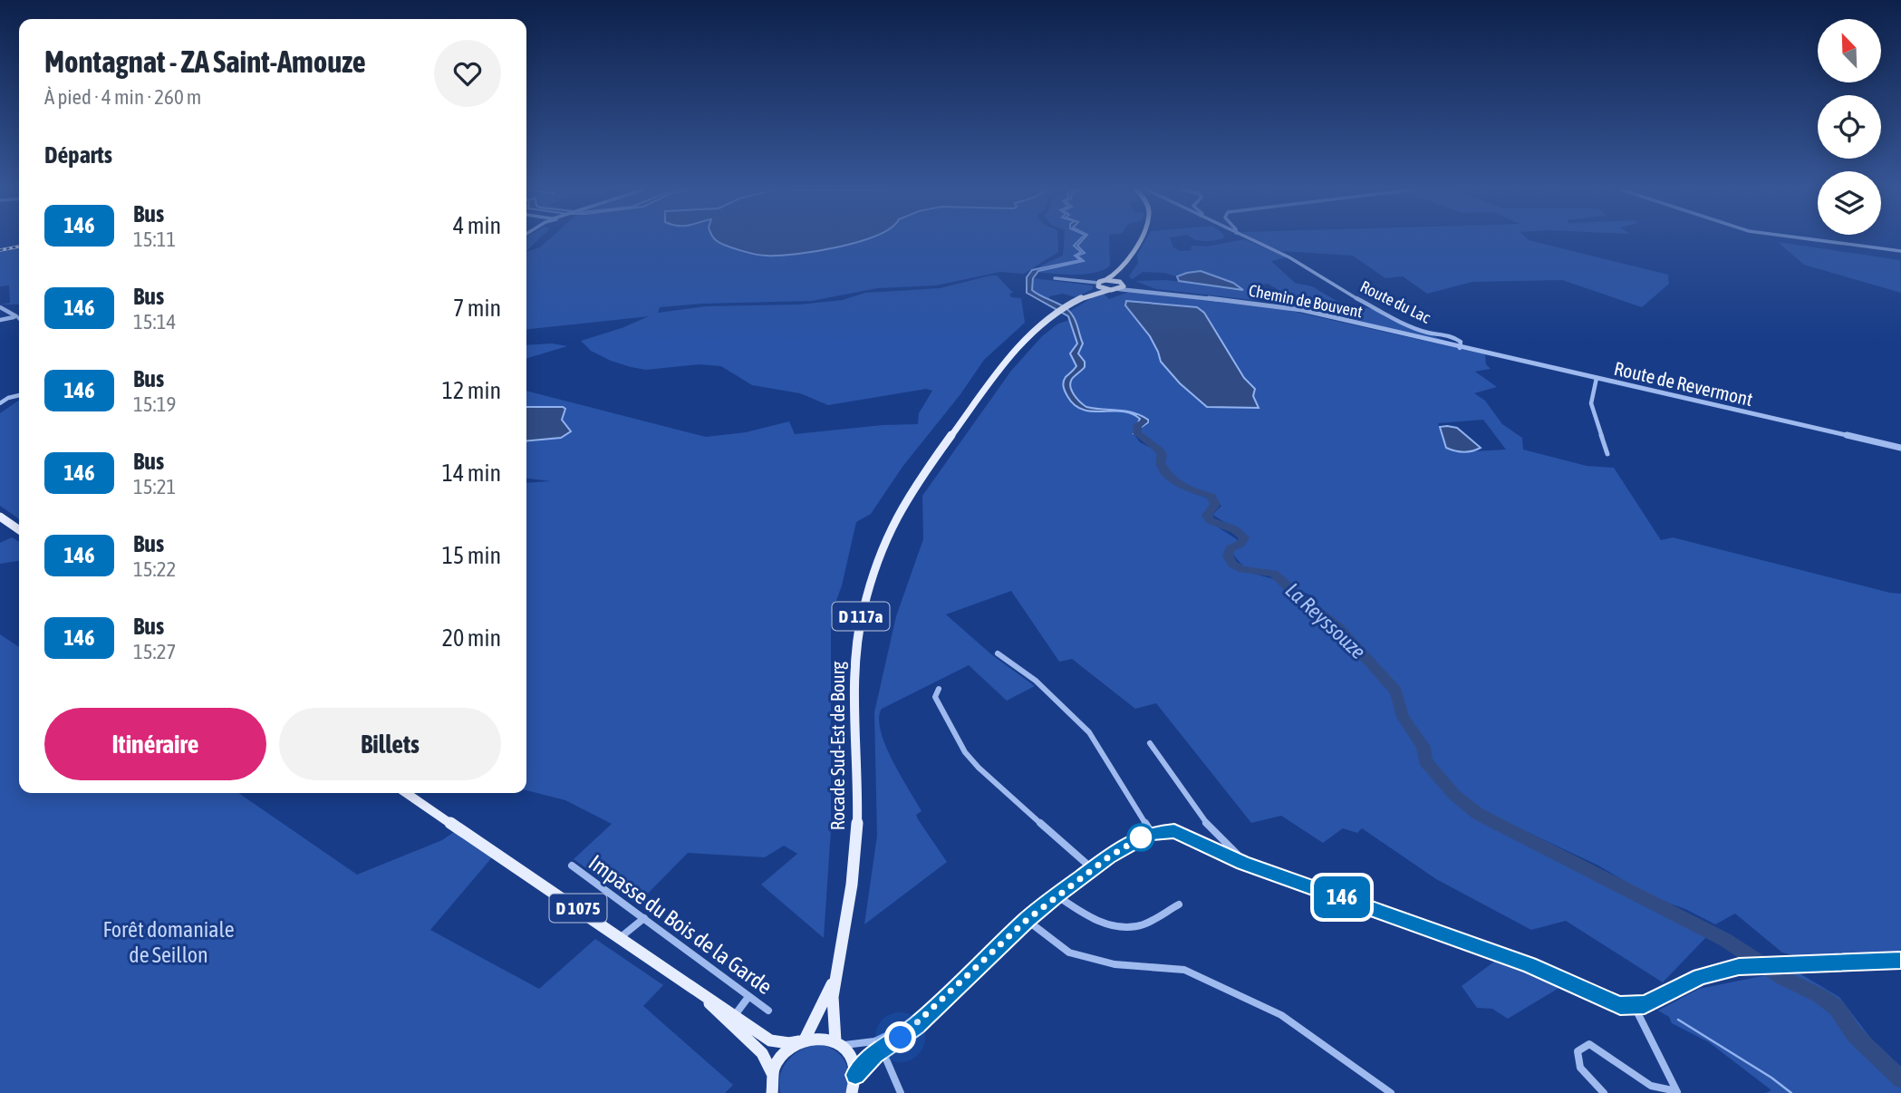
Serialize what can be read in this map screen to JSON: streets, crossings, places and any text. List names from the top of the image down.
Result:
{
  "streets": {
    "main road": ["D 117a", "Rocade Sud-Est de Bourg", "D 1075"],
    "street": [
      "Chemin de Bouvent",
      "Route du Lac",
      "Route de Revermont",
      "Impasse du Bois de la Garde"
    ]
  },
  "crossings": [
    ["Chemin de Bouvent", "Route du Lac"],
    ["Chemin de Bouvent", "Route de Revermont"],
    ["Chemin de Bouvent", "Rocade Sud-Est de Bourg"],
    ["Route du Lac", "Route de Revermont"],
    ["Rocade Sud-Est de Bourg", "D 1075"]
  ],
  "water": ["La Reyssouze"],
  "parks": ["Forêt domaniale de Seillon"],
  "lines": ["bus line 146"],
  "north": "top left",
  "page": {
    "on_map": "146",
    "heading": [
      ["Montagnat - ZA Saint-Amouze", "À pied · 4 min · 260 m"],
      "Départs"
    ],
    "list": [
      {
        "mark": "146",
        "name": "Bus",
        "note": "15:11",
        "value": "4 min"
      },
      {
        "mark": "146",
        "name": "Bus",
        "note": "15:14",
        "value": "7 min"
      },
      {
        "mark": "146",
        "name": "Bus",
        "note": "15:19",
        "value": "12 min"
      },
      {
        "mark": "146",
        "name": "Bus",
        "note": "15:21",
        "value": "14 min"
      },
      {
        "mark": "146",
        "name": "Bus",
        "note": "15:22",
        "value": "15 min"
      },
      {
        "mark": "146",
        "name": "Bus",
        "note": "15:27",
        "value": "20 min"
      }
    ],
    "buttons": ["Itinéraire", "Billets"]
  }
}
